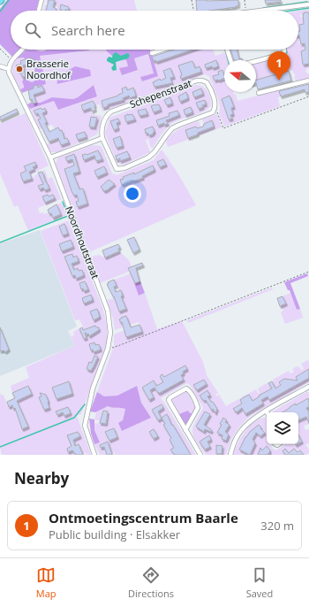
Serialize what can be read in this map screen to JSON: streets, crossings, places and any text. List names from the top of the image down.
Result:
{
  "streets": {
    "street": ["Schepenstraat", "Noordhoutstraat"]
  },
  "places": ["Brasserie Noordhof"],
  "north": "left",
  "page": {
    "search": "Search here",
    "pins": "1",
    "heading": "Nearby",
    "list": [
      {
        "mark": "1",
        "name": "Ontmoetingscentrum Baarle",
        "note": "Public building · Elsakker",
        "value": "320 m"
      }
    ],
    "nav": ["Map", "Directions", "Saved"]
  }
}
